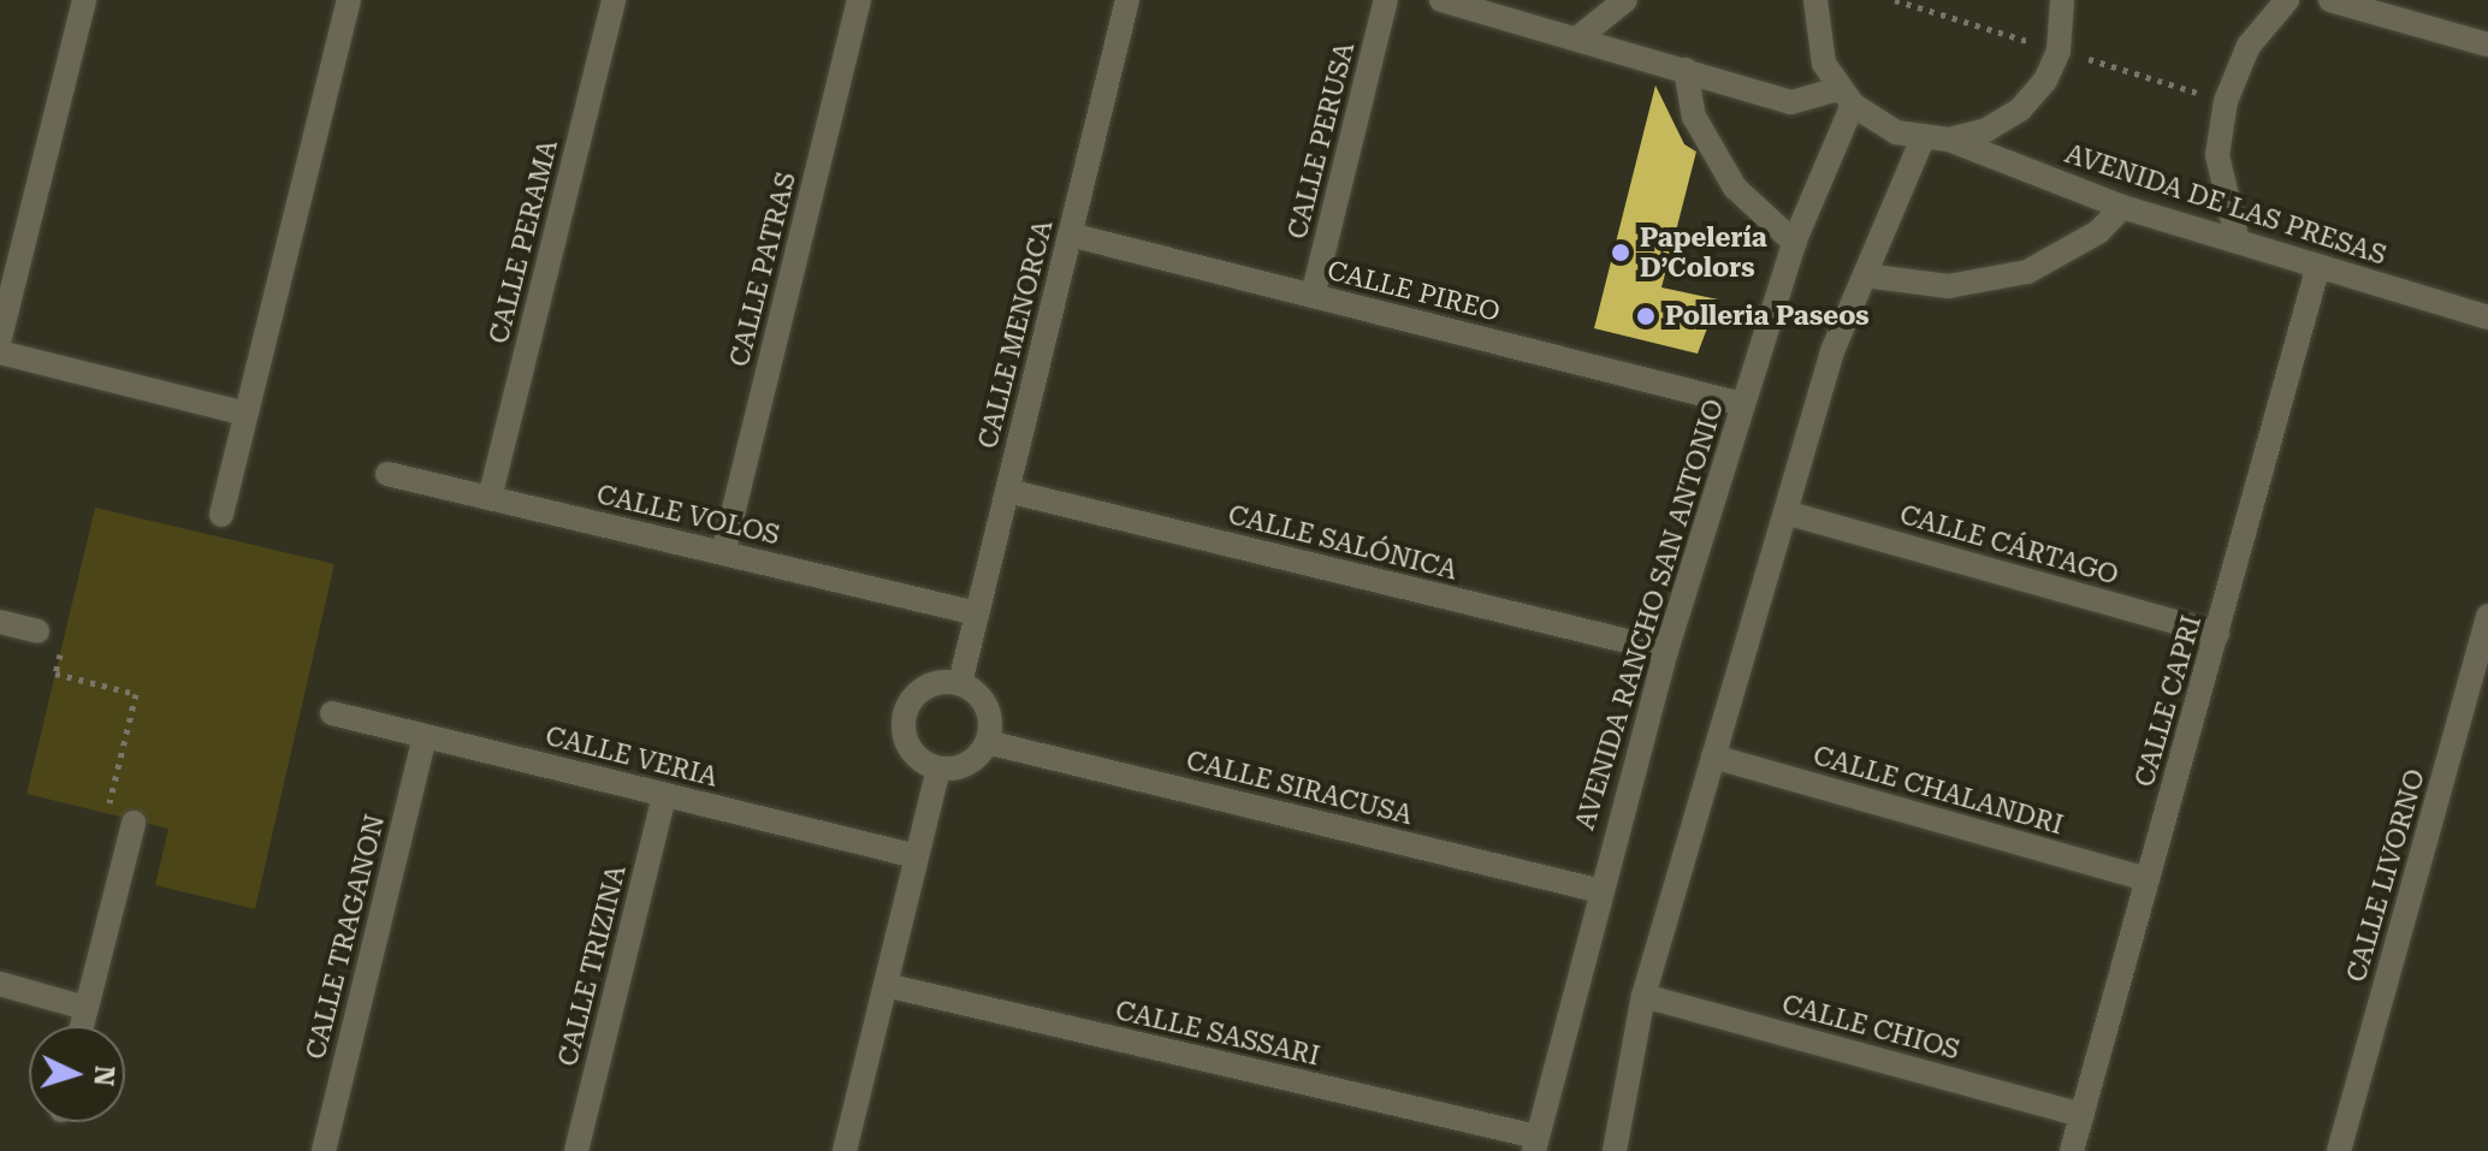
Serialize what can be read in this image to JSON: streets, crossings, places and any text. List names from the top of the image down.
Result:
{
  "streets": {
    "street": [
      "CALLE PERUSA",
      "AVENIDA DE LAS PRESAS",
      "CALLE PERAMA",
      "CALLE PATRAS",
      "CALLE PIREO",
      "CALLE MENORCA",
      "CALLE VOLOS",
      "CALLE SALÓNICA",
      "CALLE CÁRTAGO",
      "AVENIDA RANCHO SAN ANTONIO",
      "CALLE CAPRI",
      "CALLE VERIA",
      "CALLE SIRACUSA",
      "CALLE CHALANDRI",
      "CALLE LIVORNO",
      "CALLE TRAGANON",
      "CALLE TRIZINA",
      "CALLE CHIOS",
      "CALLE SASSARI"
    ]
  },
  "crossings": [
    ["CALLE PERUSA", "CALLE PIREO"],
    ["AVENIDA DE LAS PRESAS", "CALLE CAPRI"],
    ["CALLE PERAMA", "CALLE VOLOS"],
    ["CALLE PATRAS", "CALLE VOLOS"],
    ["CALLE PIREO", "CALLE MENORCA"],
    ["CALLE PIREO", "AVENIDA RANCHO SAN ANTONIO"],
    ["CALLE MENORCA", "CALLE VOLOS"],
    ["CALLE MENORCA", "CALLE SALÓNICA"],
    ["CALLE MENORCA", "CALLE SIRACUSA"],
    ["CALLE SALÓNICA", "AVENIDA RANCHO SAN ANTONIO"],
    ["CALLE CÁRTAGO", "CALLE CAPRI"],
    ["AVENIDA RANCHO SAN ANTONIO", "CALLE SIRACUSA"],
    ["AVENIDA RANCHO SAN ANTONIO", "CALLE SASSARI"],
    ["CALLE CAPRI", "CALLE CHALANDRI"],
    ["CALLE CAPRI", "CALLE CHIOS"],
    ["CALLE VERIA", "CALLE TRAGANON"],
    ["CALLE VERIA", "CALLE TRIZINA"]
  ],
  "places": ["Papelería D’Colors", "Polleria Paseos"],
  "north": "right"
}
